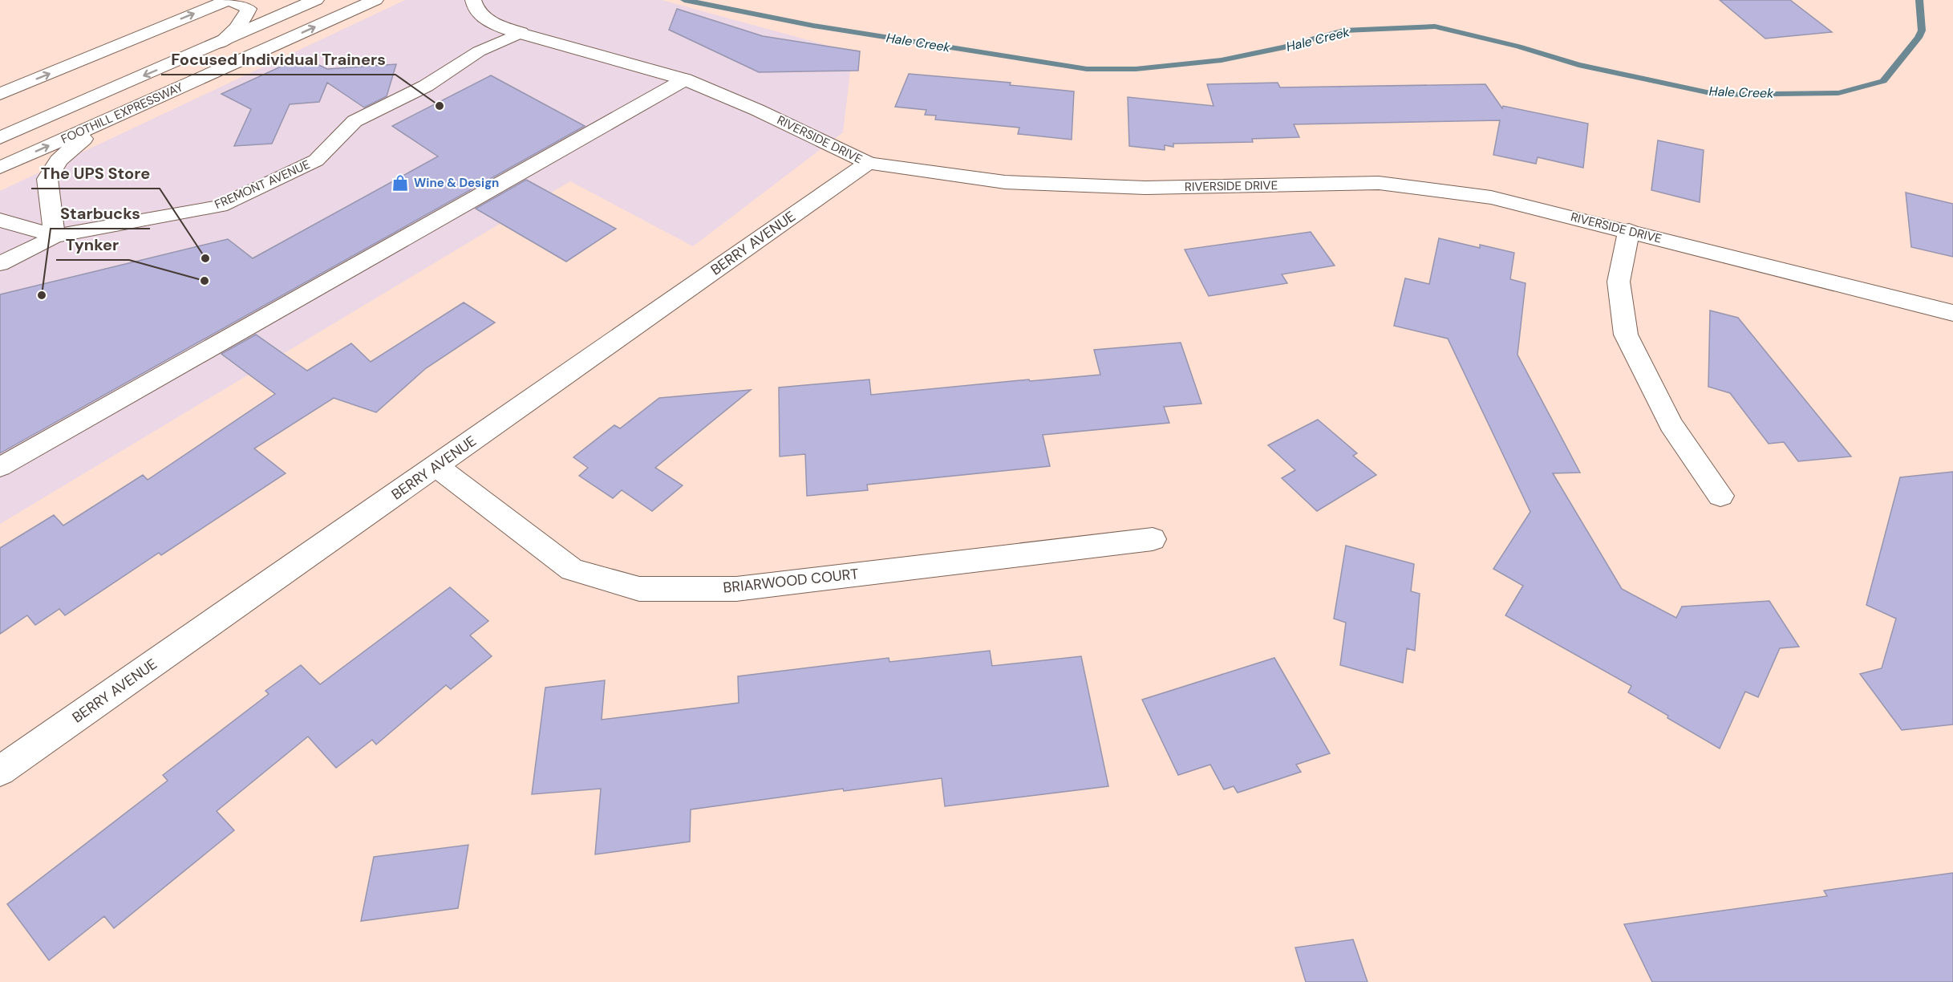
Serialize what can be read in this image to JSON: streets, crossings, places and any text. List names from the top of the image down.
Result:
{
  "streets": {
    "main road": [
      "FOOTHILL EXPRESSWAY",
      "RIVERSIDE DRIVE",
      "BERRY AVENUE",
      "BRIARWOOD COURT"
    ],
    "lane": ["FREMONT AVENUE"]
  },
  "crossings": [
    ["RIVERSIDE DRIVE", "FREMONT AVENUE"],
    ["RIVERSIDE DRIVE", "BERRY AVENUE"],
    ["BERRY AVENUE", "BRIARWOOD COURT"]
  ],
  "water": ["Hale Creek"],
  "places": {
    "other": [
      "Focused Individual Trainers",
      "The UPS Store",
      "Tynker",
      "Starbucks"
    ],
    "shop": ["Wine & Design"]
  }
}
